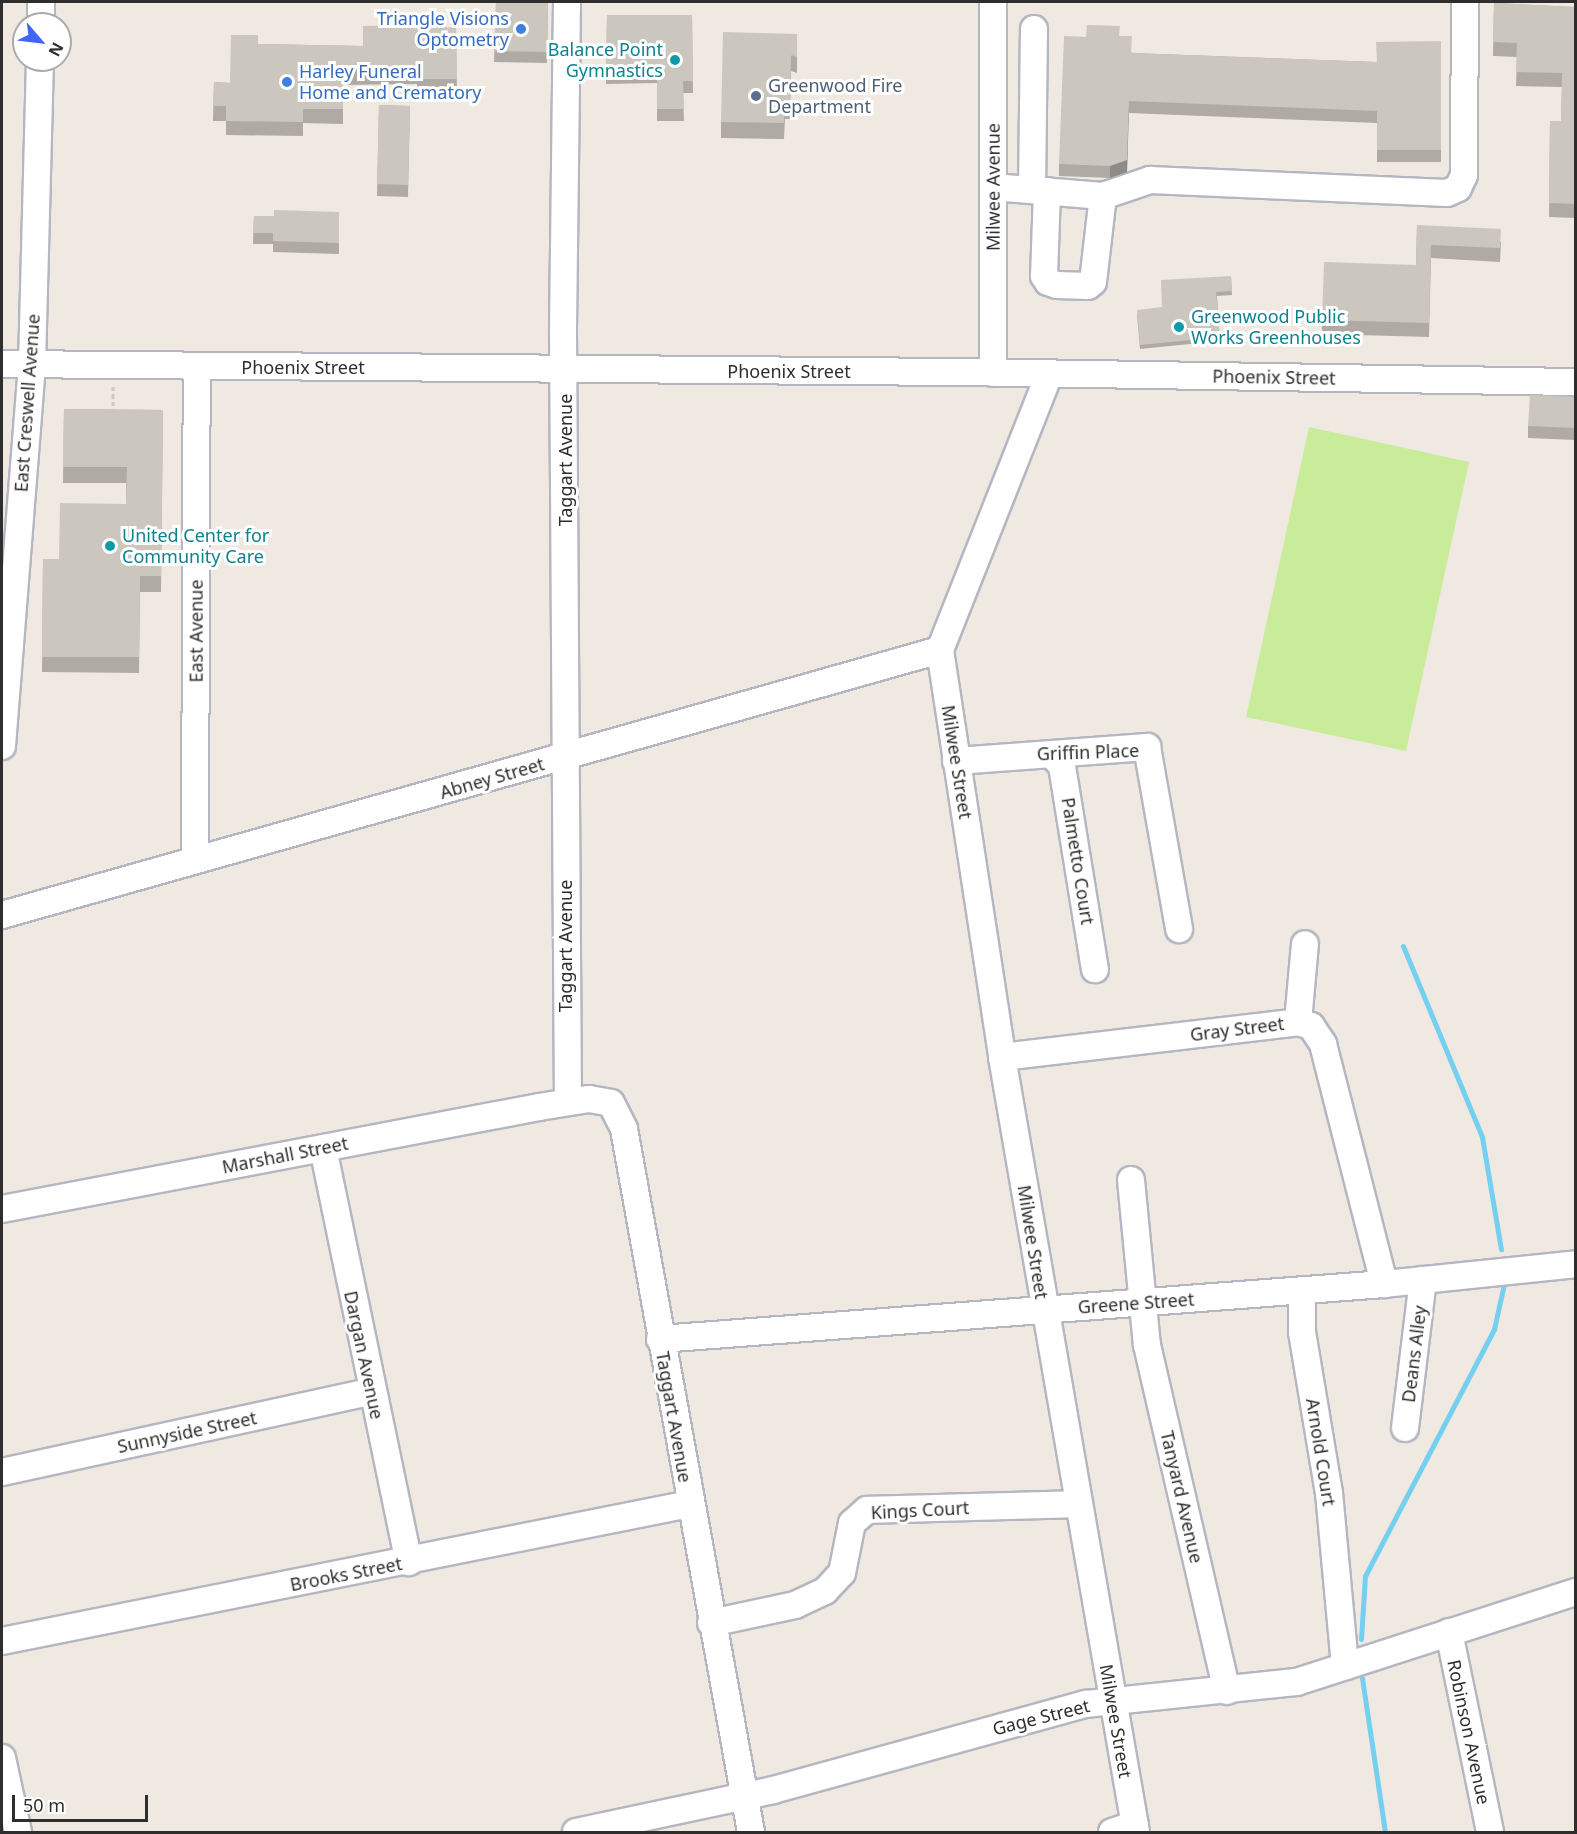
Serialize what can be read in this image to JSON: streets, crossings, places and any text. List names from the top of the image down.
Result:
{
  "streets": {
    "street": [
      "Milwee Avenue",
      "Phoenix Street",
      "East Creswell Avenue",
      "Taggart Avenue",
      "East Avenue",
      "Griffin Place",
      "Milwee Street",
      "Abney Street",
      "Palmetto Court",
      "Gray Street",
      "Marshall Street",
      "Greene Street",
      "Deans Alley",
      "Dargan Avenue",
      "Sunnyside Street",
      "Arnold Court",
      "Tanyard Avenue",
      "Kings Court",
      "Brooks Street",
      "Gage Street",
      "Robinson Avenue"
    ]
  },
  "crossings": [
    ["Milwee Avenue", "Phoenix Street"],
    ["Phoenix Street", "East Creswell Avenue"],
    ["Phoenix Street", "Taggart Avenue"],
    ["Phoenix Street", "East Avenue"],
    ["Taggart Avenue", "Abney Street"],
    ["Taggart Avenue", "Marshall Street"],
    ["Taggart Avenue", "Greene Street"],
    ["Taggart Avenue", "Kings Court"],
    ["Taggart Avenue", "Brooks Street"],
    ["Taggart Avenue", "Gage Street"],
    ["East Avenue", "Abney Street"],
    ["Griffin Place", "Milwee Street"],
    ["Griffin Place", "Palmetto Court"],
    ["Milwee Street", "Abney Street"],
    ["Milwee Street", "Gray Street"],
    ["Milwee Street", "Greene Street"],
    ["Milwee Street", "Kings Court"],
    ["Milwee Street", "Gage Street"],
    ["Gray Street", "Greene Street"],
    ["Marshall Street", "Dargan Avenue"],
    ["Greene Street", "Deans Alley"],
    ["Greene Street", "Arnold Court"],
    ["Greene Street", "Tanyard Avenue"],
    ["Dargan Avenue", "Sunnyside Street"],
    ["Dargan Avenue", "Brooks Street"],
    ["Arnold Court", "Gage Street"],
    ["Tanyard Avenue", "Gage Street"],
    ["Gage Street", "Robinson Avenue"]
  ],
  "places": [
    "Triangle Visions Optometry",
    "Balance Point Gymnastics",
    "Harley Funeral Home and Crematory",
    "Greenwood Fire Department",
    "Greenwood Public Works Greenhouses",
    "United Center for Community Care"
  ],
  "scale_bar": "50 m",
  "north": "bottom right"
}
